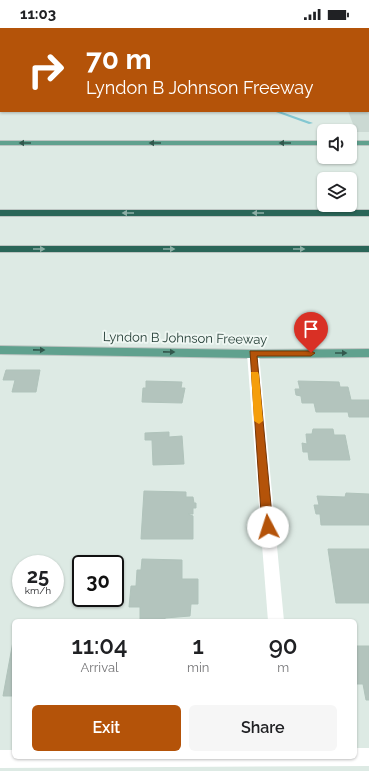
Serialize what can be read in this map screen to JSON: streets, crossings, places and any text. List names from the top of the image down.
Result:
{
  "streets": {
    "main road": ["Lyndon B Johnson Freeway"]
  },
  "one_way": ["Lyndon B Johnson Freeway"],
  "page": {
    "status": "11:03",
    "turn": ["70 m", "Lyndon B Johnson Freeway"],
    "speed": "25 km/h",
    "limit": "30",
    "eta": [
      "11:04",
      "Arrival",
      "1",
      "min",
      "90",
      "m"
    ],
    "buttons": ["Exit", "Share"]
  }
}
